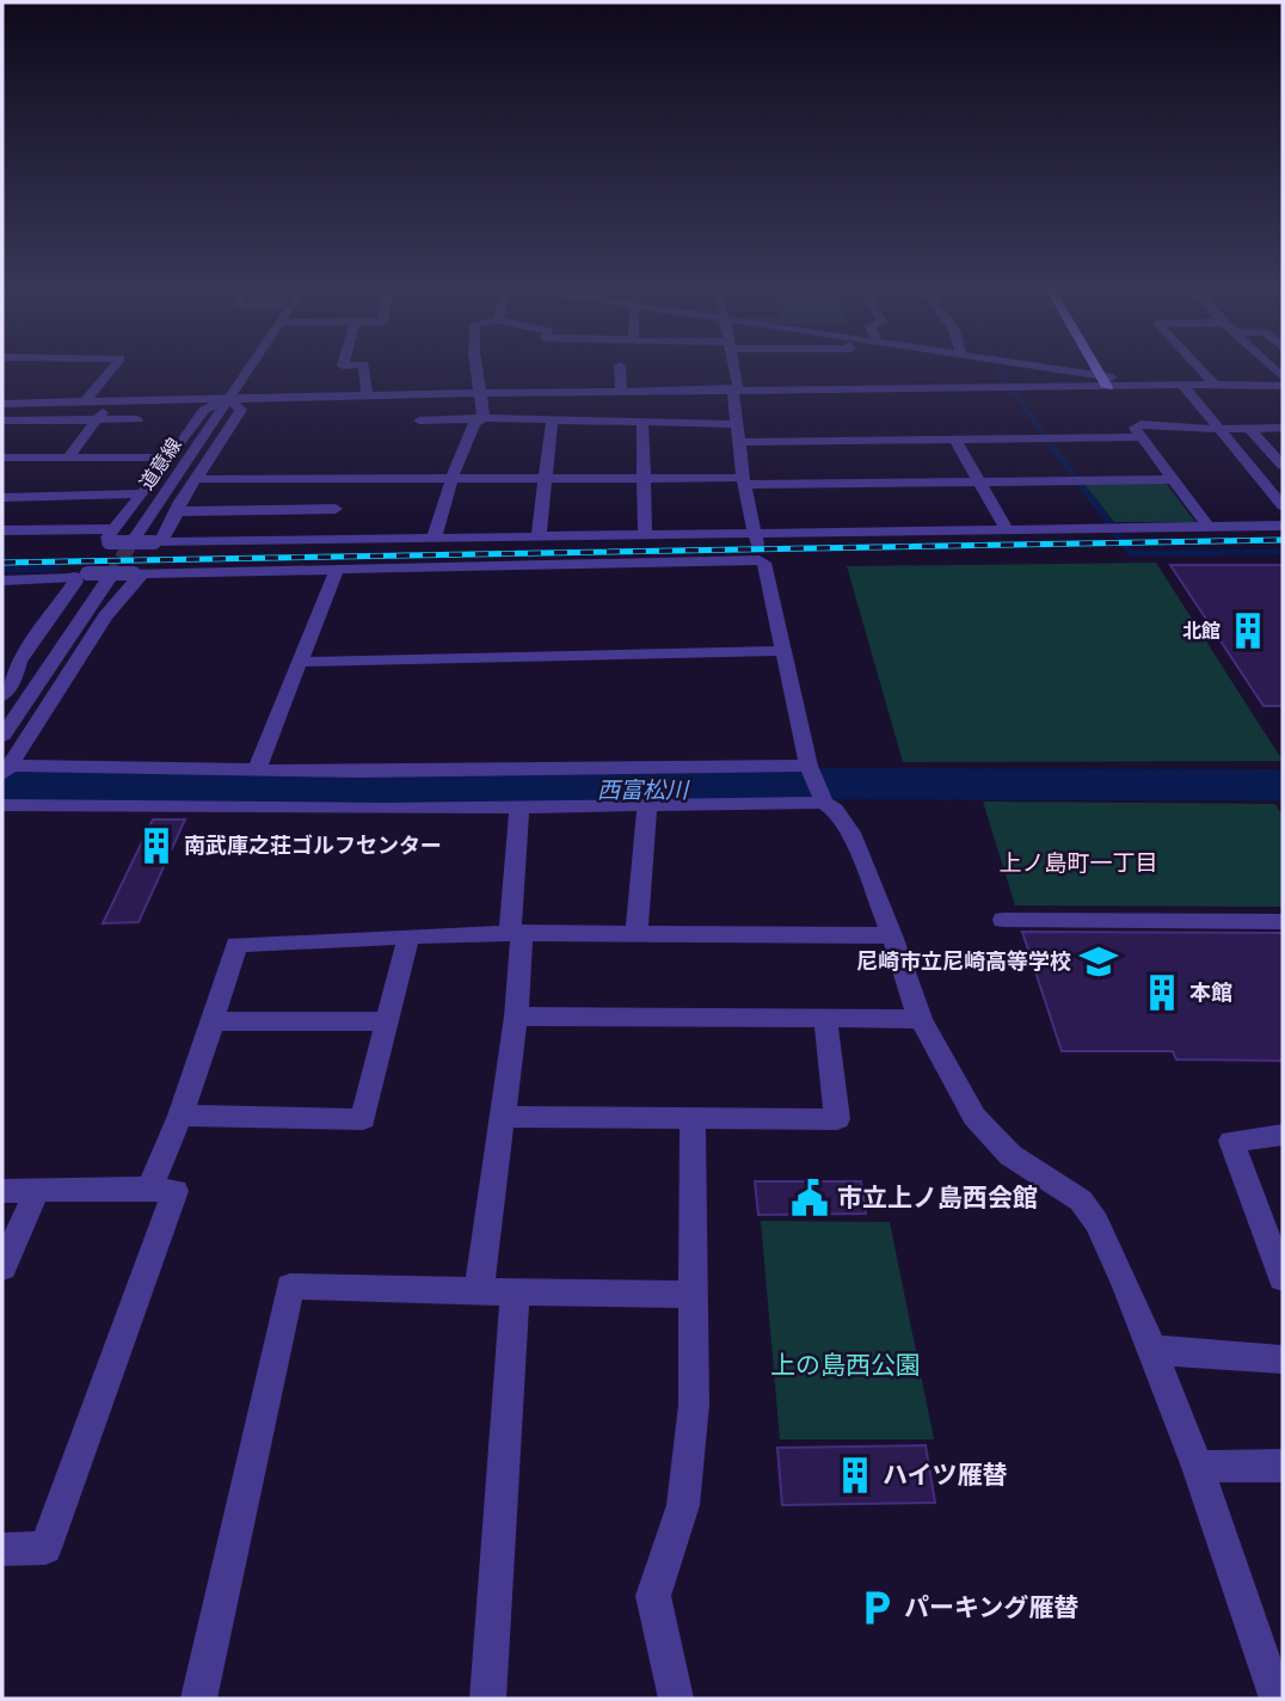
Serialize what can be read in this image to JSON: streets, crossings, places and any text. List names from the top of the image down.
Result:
{
  "streets": {
    "street": ["道意線"]
  },
  "districts": ["上ノ島町一丁目"],
  "water": ["西富松川"],
  "parks": ["上の島西公園"],
  "places": {
    "building": [
      "北館",
      "南武庫之荘ゴルフセンター",
      "本館",
      "ハイツ雁替"
    ],
    "school or university": ["尼崎市立尼崎高等学校"],
    "public building": ["市立上ノ島西会館"],
    "parking": ["パーキング雁替"]
  }
}
